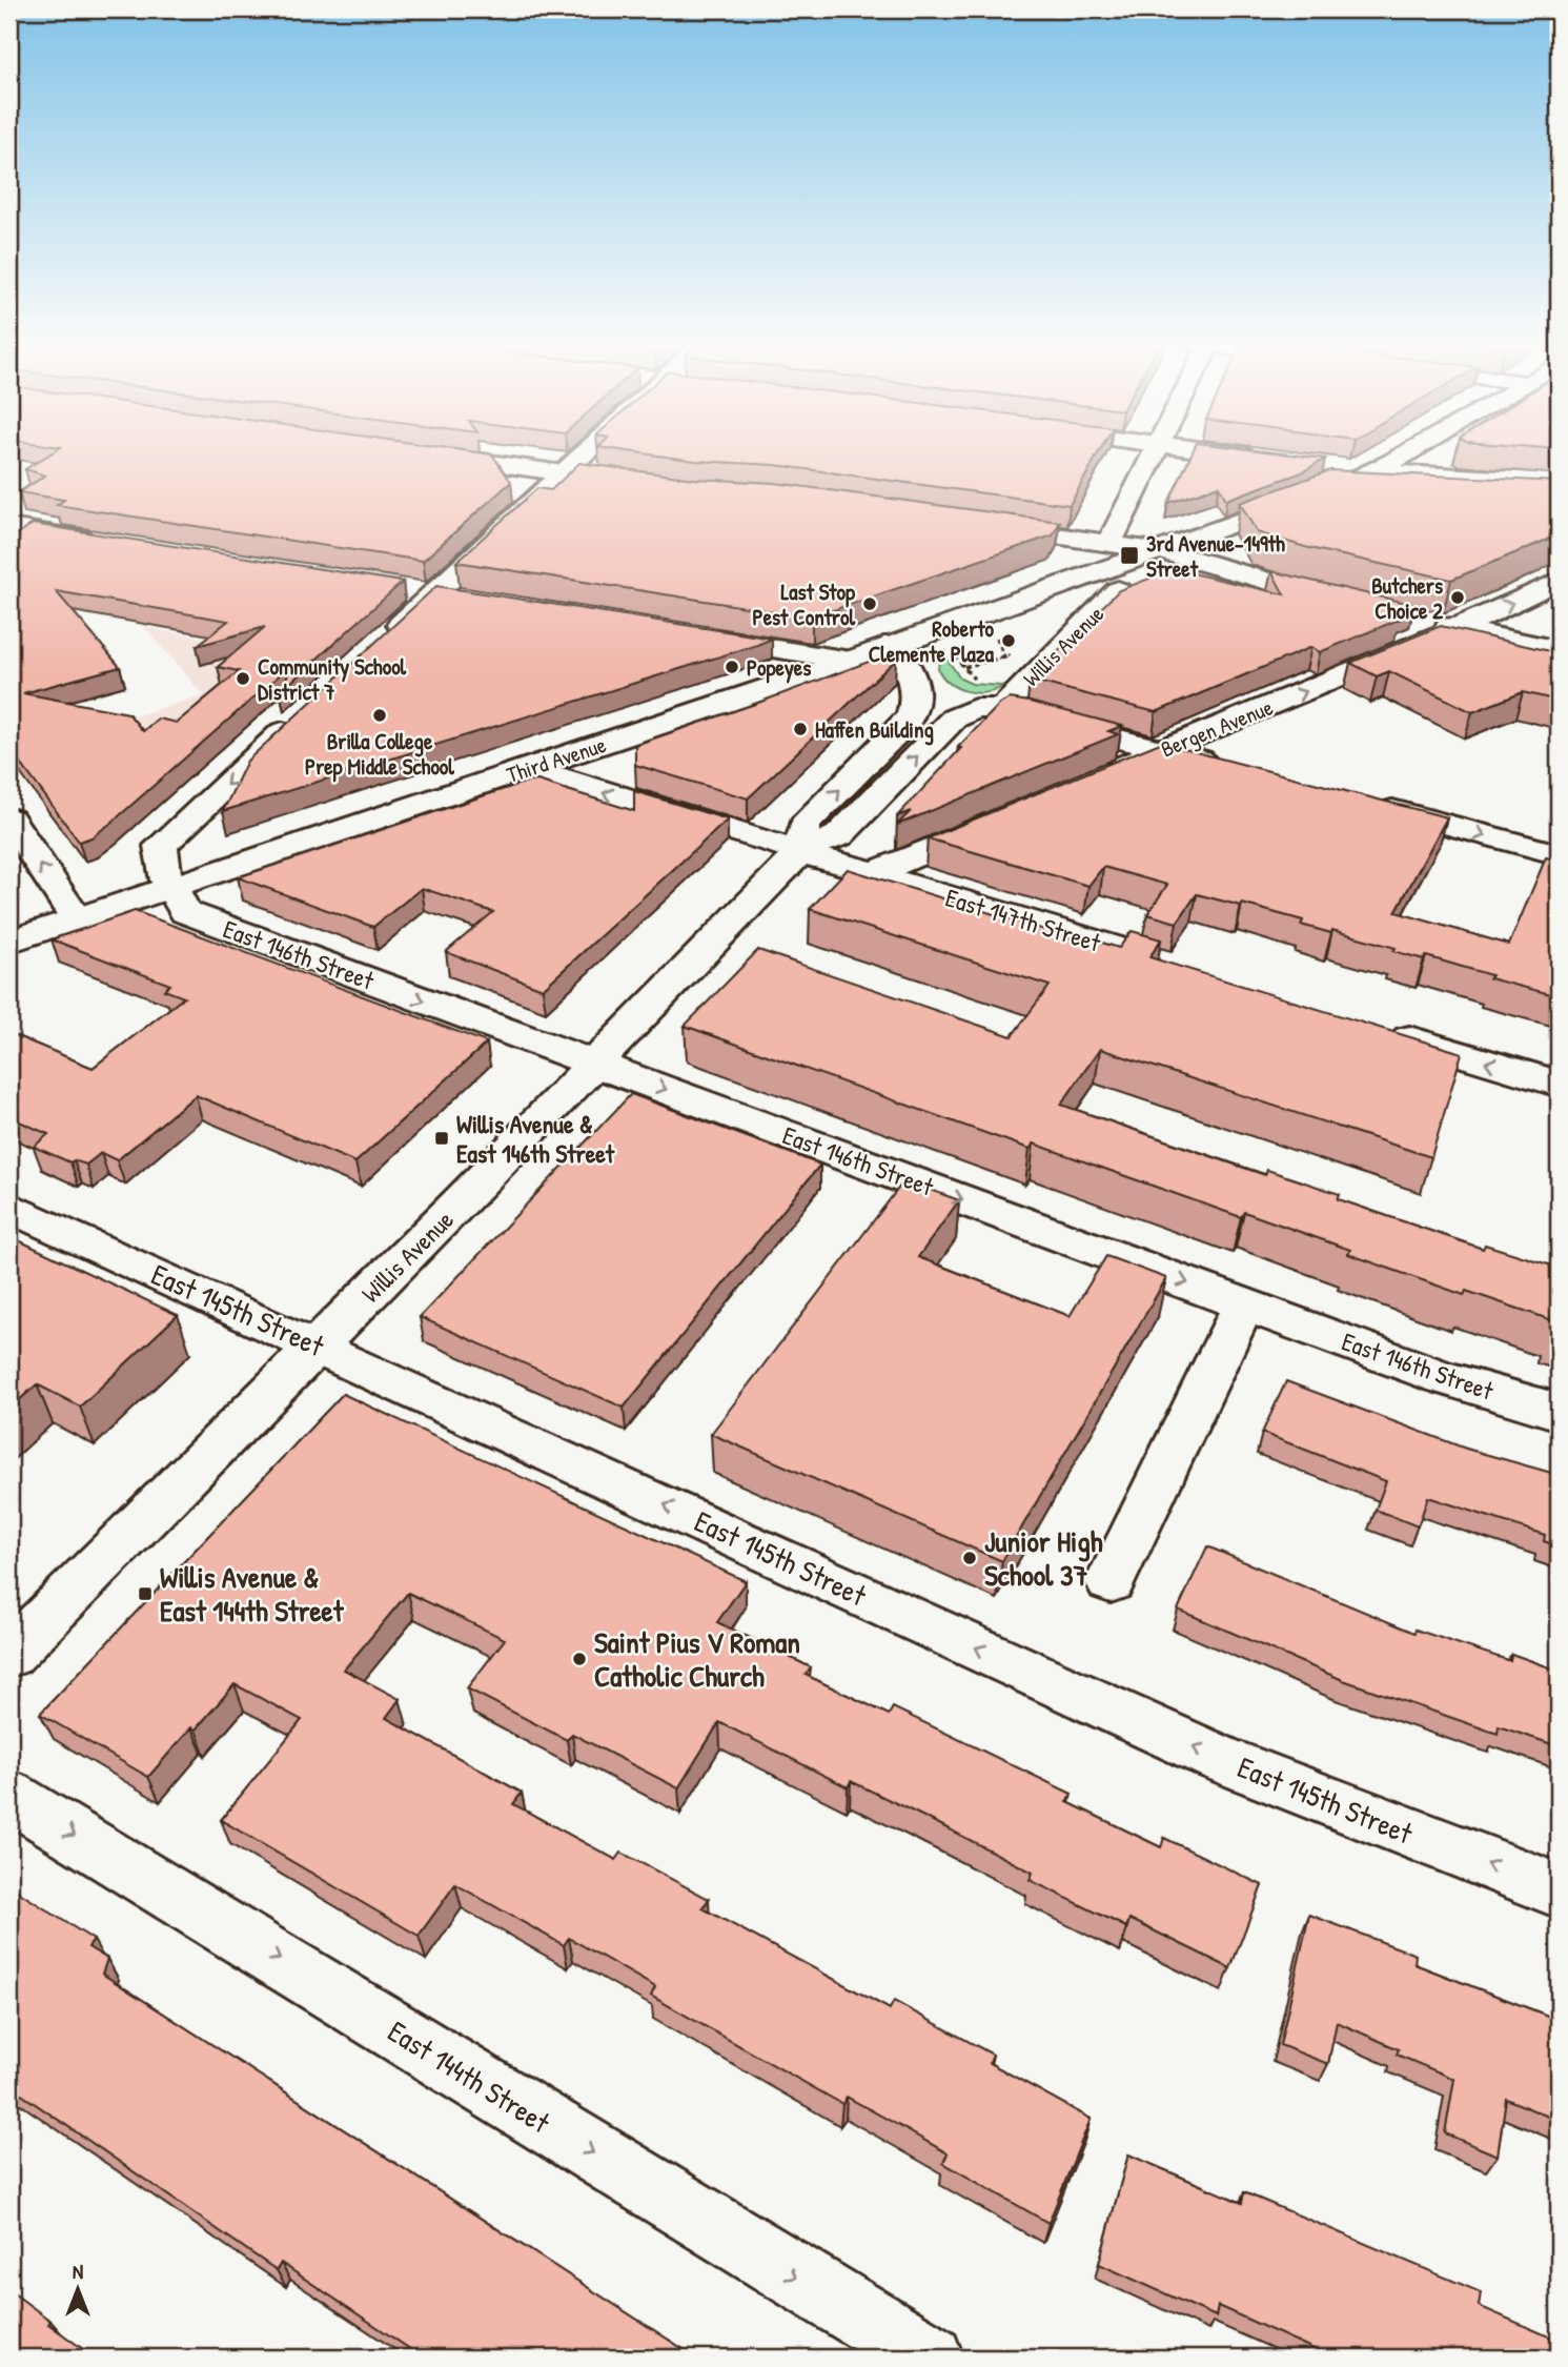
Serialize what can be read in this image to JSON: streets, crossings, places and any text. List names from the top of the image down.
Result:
{
  "streets": {
    "street": [
      "Willis Avenue",
      "Bergen Avenue",
      "Third Avenue",
      "East 147th Street",
      "East 146th Street",
      "East 145th Street",
      "East 144th Street"
    ]
  },
  "crossings": [
    ["Willis Avenue", "Third Avenue"],
    ["Willis Avenue", "East 147th Street"],
    ["Willis Avenue", "East 146th Street"],
    ["Willis Avenue", "East 145th Street"],
    ["Third Avenue", "East 147th Street"],
    ["Third Avenue", "East 146th Street"]
  ],
  "one_way": ["East 146th Street", "East 145th Street", "East 144th Street"],
  "places": {
    "transit": ["3rd Avenue–149th Street", "Willis Avenue & East 146th Street", "Willis Avenue & East 144th Street"],
    "other": [
      "Butchers Choice 2",
      "Last Stop Pest Control",
      "Roberto Clemente Plaza",
      "Popeyes",
      "Community School District 7",
      "Brilla College Prep Middle School",
      "Haffen Building",
      "Junior High School 37",
      "Saint Pius V Roman Catholic Church"
    ]
  },
  "north": "top"
}
